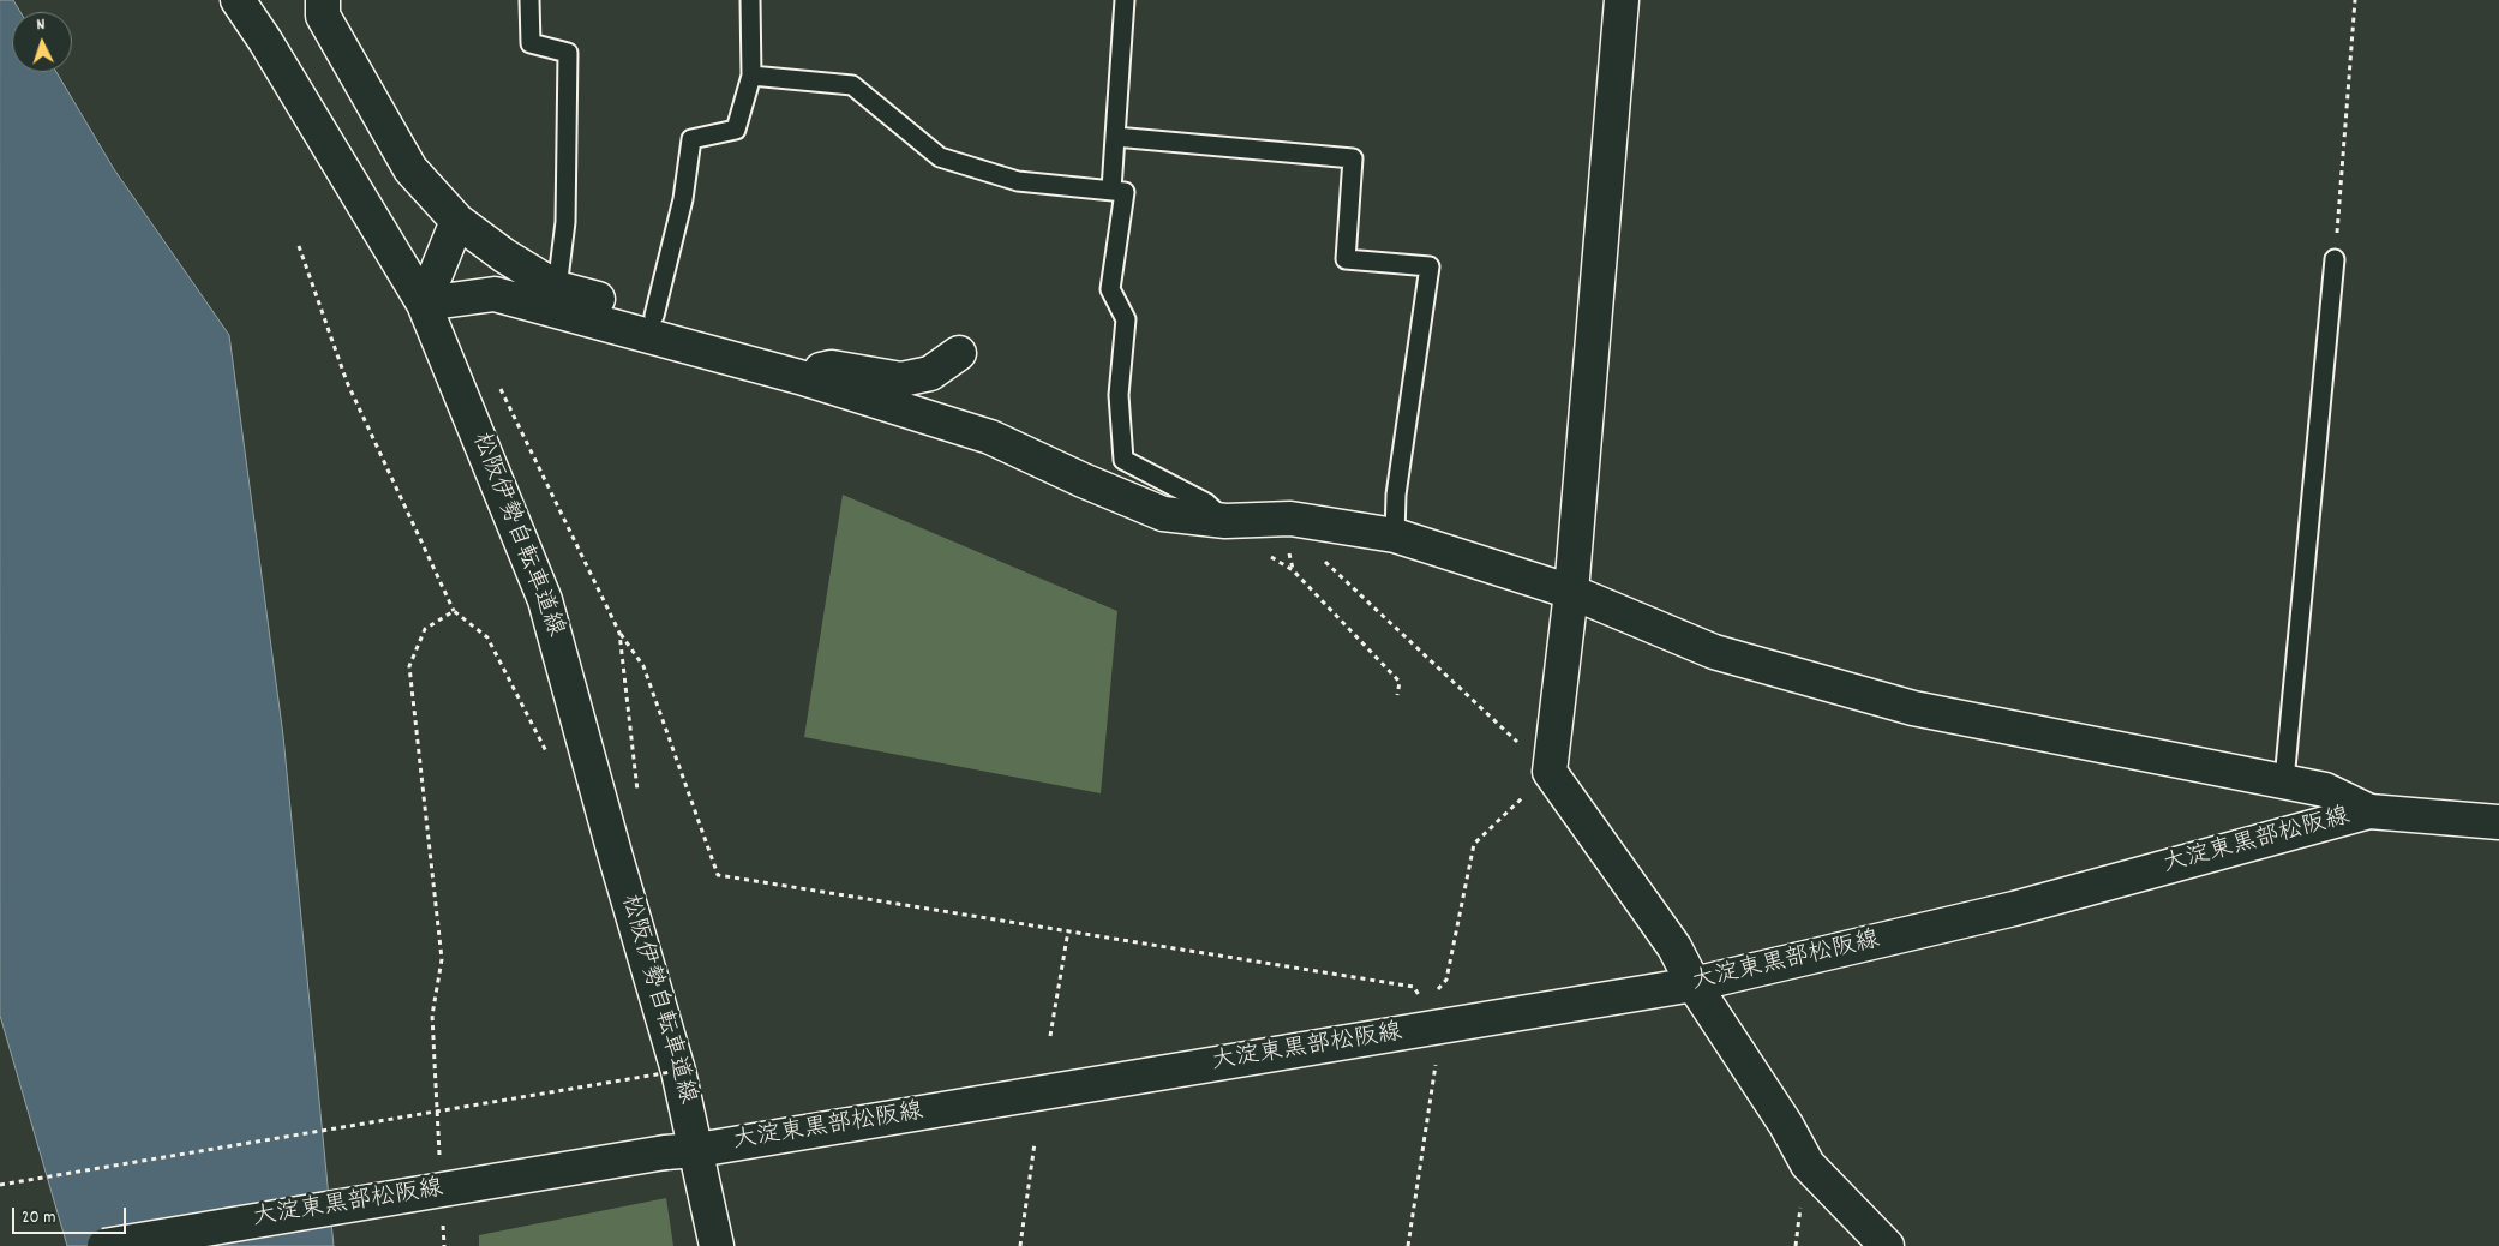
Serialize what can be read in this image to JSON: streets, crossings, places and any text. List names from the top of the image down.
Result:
{
  "streets": {
    "street": ["松阪伊勢自転車道線", "大淀東黒部松阪線"]
  },
  "crossings": [
    ["松阪伊勢自転車道線", "大淀東黒部松阪線"]
  ],
  "scale_bar": "20 m",
  "north": "top"
}
